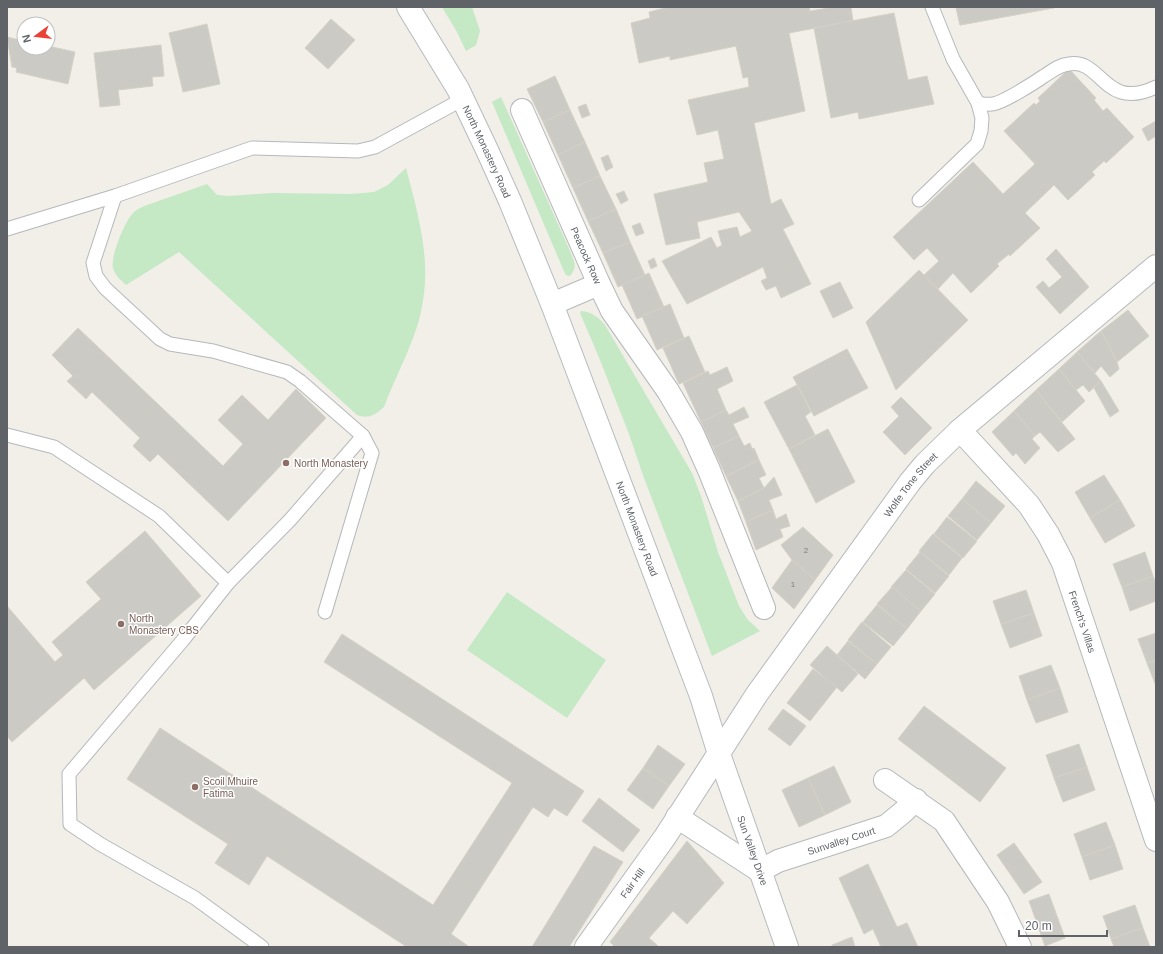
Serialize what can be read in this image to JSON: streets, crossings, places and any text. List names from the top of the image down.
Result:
{
  "streets": {
    "street": [
      "North Monastery Road",
      "Peacock Row",
      "Wolfe Tone Street",
      "French's Villas",
      "Sunvalley Court",
      "Sun Valley Drive",
      "Fair Hill"
    ]
  },
  "crossings": [
    ["North Monastery Road", "Wolfe Tone Street"],
    ["North Monastery Road", "Sun Valley Drive"],
    ["North Monastery Road", "Fair Hill"],
    ["Wolfe Tone Street", "French's Villas"],
    ["Wolfe Tone Street", "Sun Valley Drive"],
    ["Wolfe Tone Street", "Fair Hill"],
    ["Sunvalley Court", "Sun Valley Drive"],
    ["Sun Valley Drive", "Fair Hill"]
  ],
  "places": ["North Monastery", "North Monastery CBS", "Scoil Mhuire Fatima"],
  "house_numbers": ["2", "1"],
  "scale_bar": "20 m",
  "north": "left"
}
